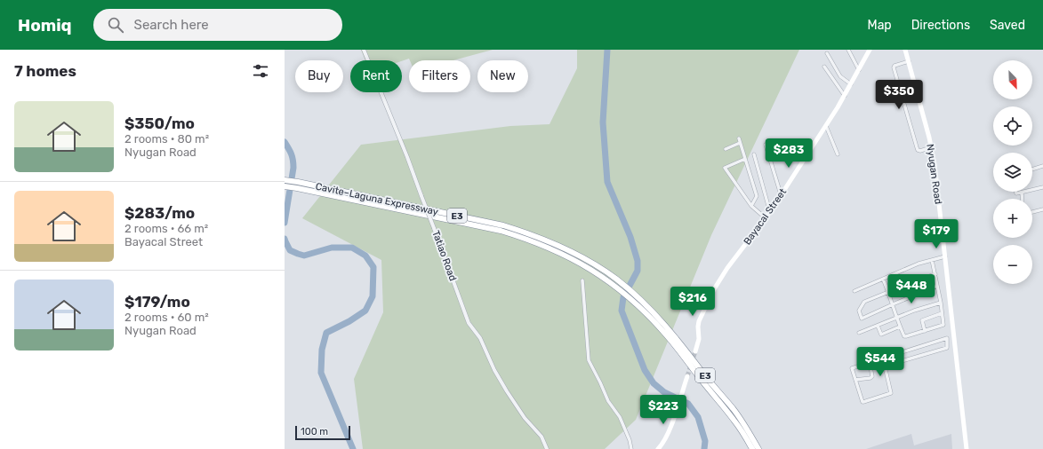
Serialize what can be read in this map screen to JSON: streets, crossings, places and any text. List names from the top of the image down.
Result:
{
  "streets": {
    "highway": ["Cavite–Laguna Expressway", "E3"],
    "main road": ["Nyugan Road", "Bayacal Street"],
    "street": ["Tatiao Road"]
  },
  "scale_bar": "100 m",
  "north": "bottom right",
  "page": {
    "header": "Homiq",
    "search": "Search here",
    "nav": ["Map", "Directions", "Saved"],
    "heading": "7 homes",
    "map_buttons": ["+", "−"],
    "chip": [
      "Buy",
      "Rent",
      "Filters",
      "New"
    ],
    "price": [
      "$350",
      "$283",
      "$179",
      "$448",
      "$216",
      "$544",
      "$223"
    ],
    "list": [
      {
        "name": "$350/mo",
        "note": "2 rooms · 80 m² · Nyugan Road"
      },
      {
        "name": "$283/mo",
        "note": "2 rooms · 66 m² · Bayacal Street"
      },
      {
        "name": "$179/mo",
        "note": "2 rooms · 60 m² · Nyugan Road"
      }
    ],
    "scale": "100 m"
  }
}
